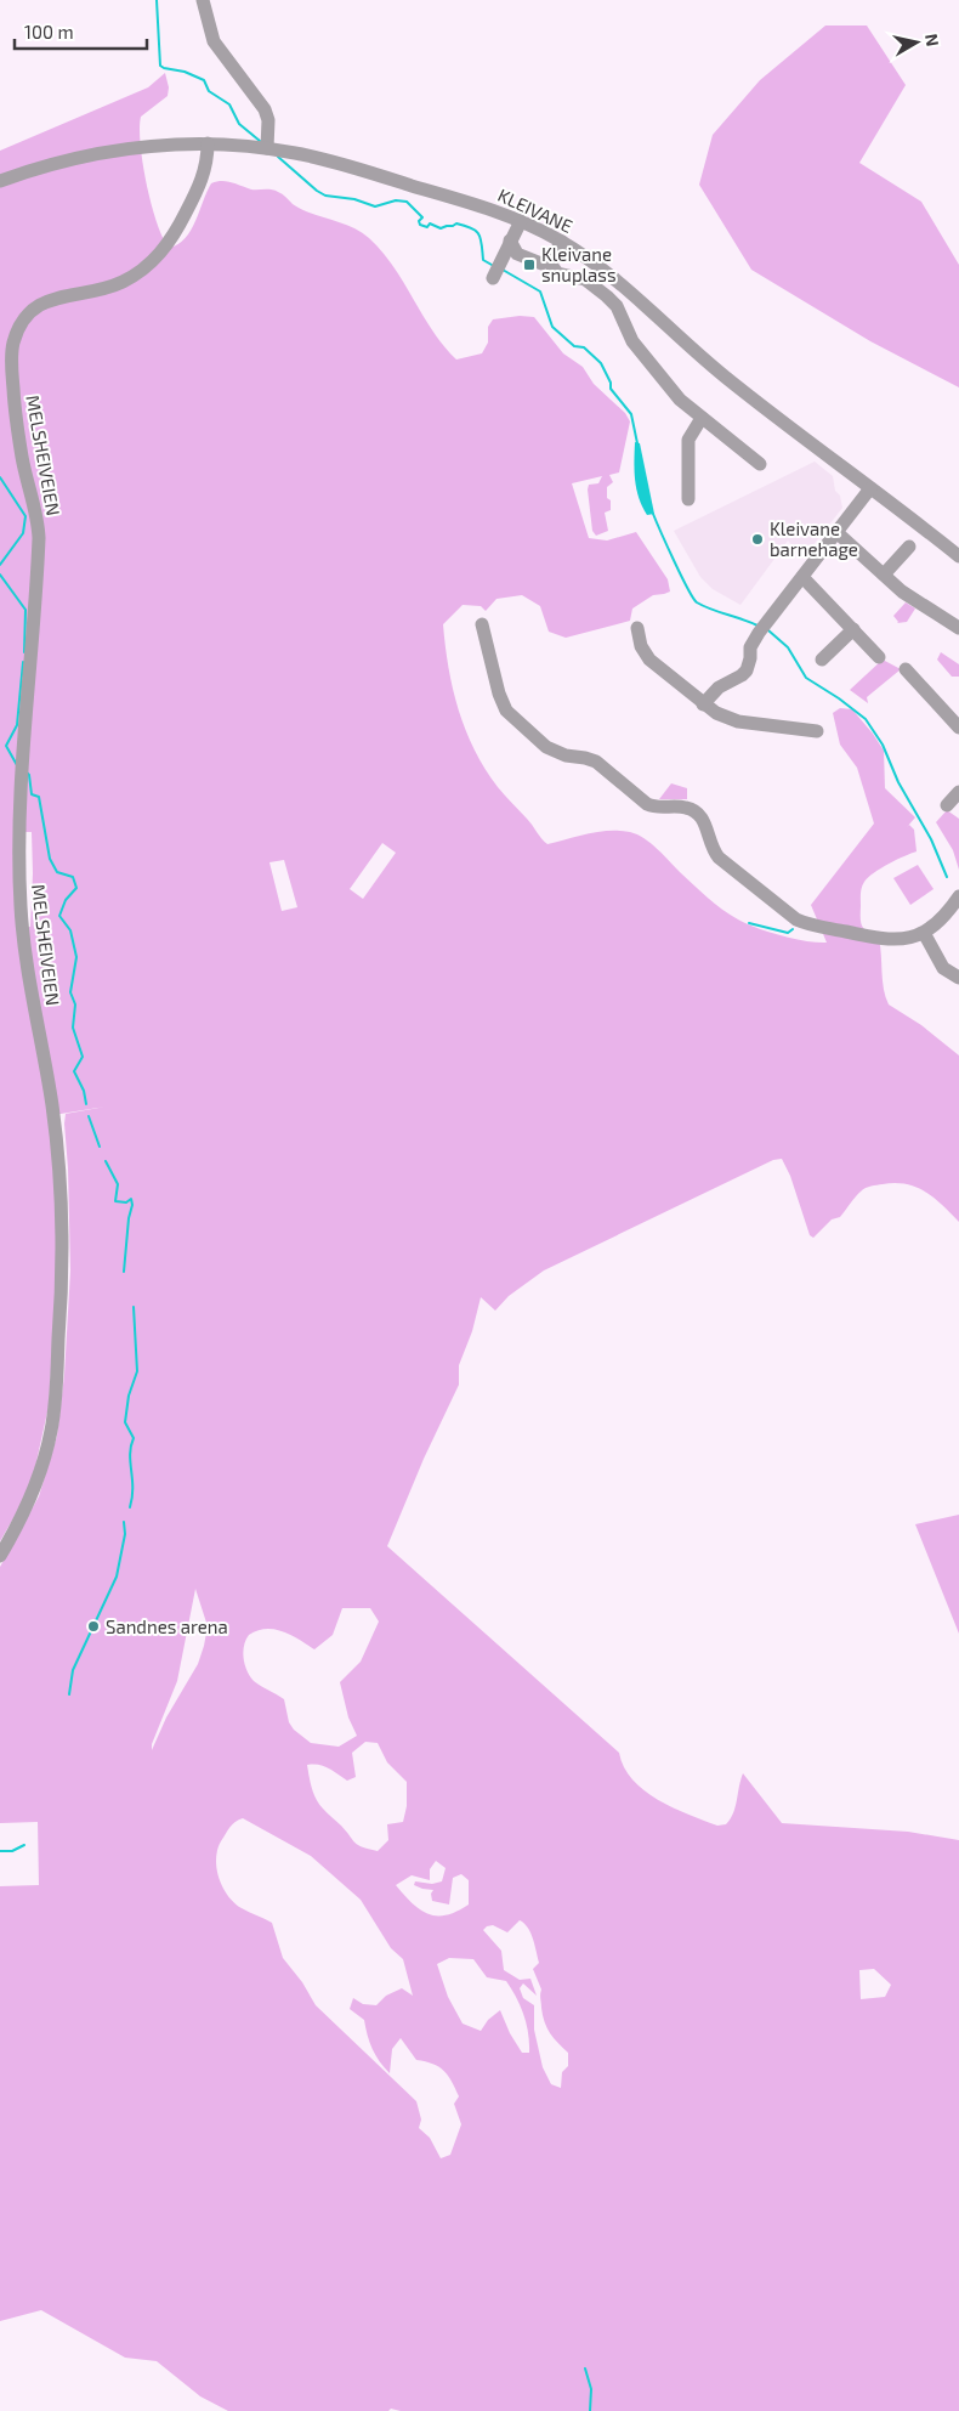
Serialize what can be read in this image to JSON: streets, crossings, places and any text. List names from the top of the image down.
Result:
{
  "streets": {
    "street": ["KLEIVANE", "MELSHEIVEIEN"]
  },
  "crossings": [
    ["KLEIVANE", "MELSHEIVEIEN"]
  ],
  "places": {
    "transit": ["Kleivane snuplass"],
    "other": ["Kleivane barnehage", "Sandnes arena"]
  },
  "scale_bar": "100 m",
  "north": "right"
}
